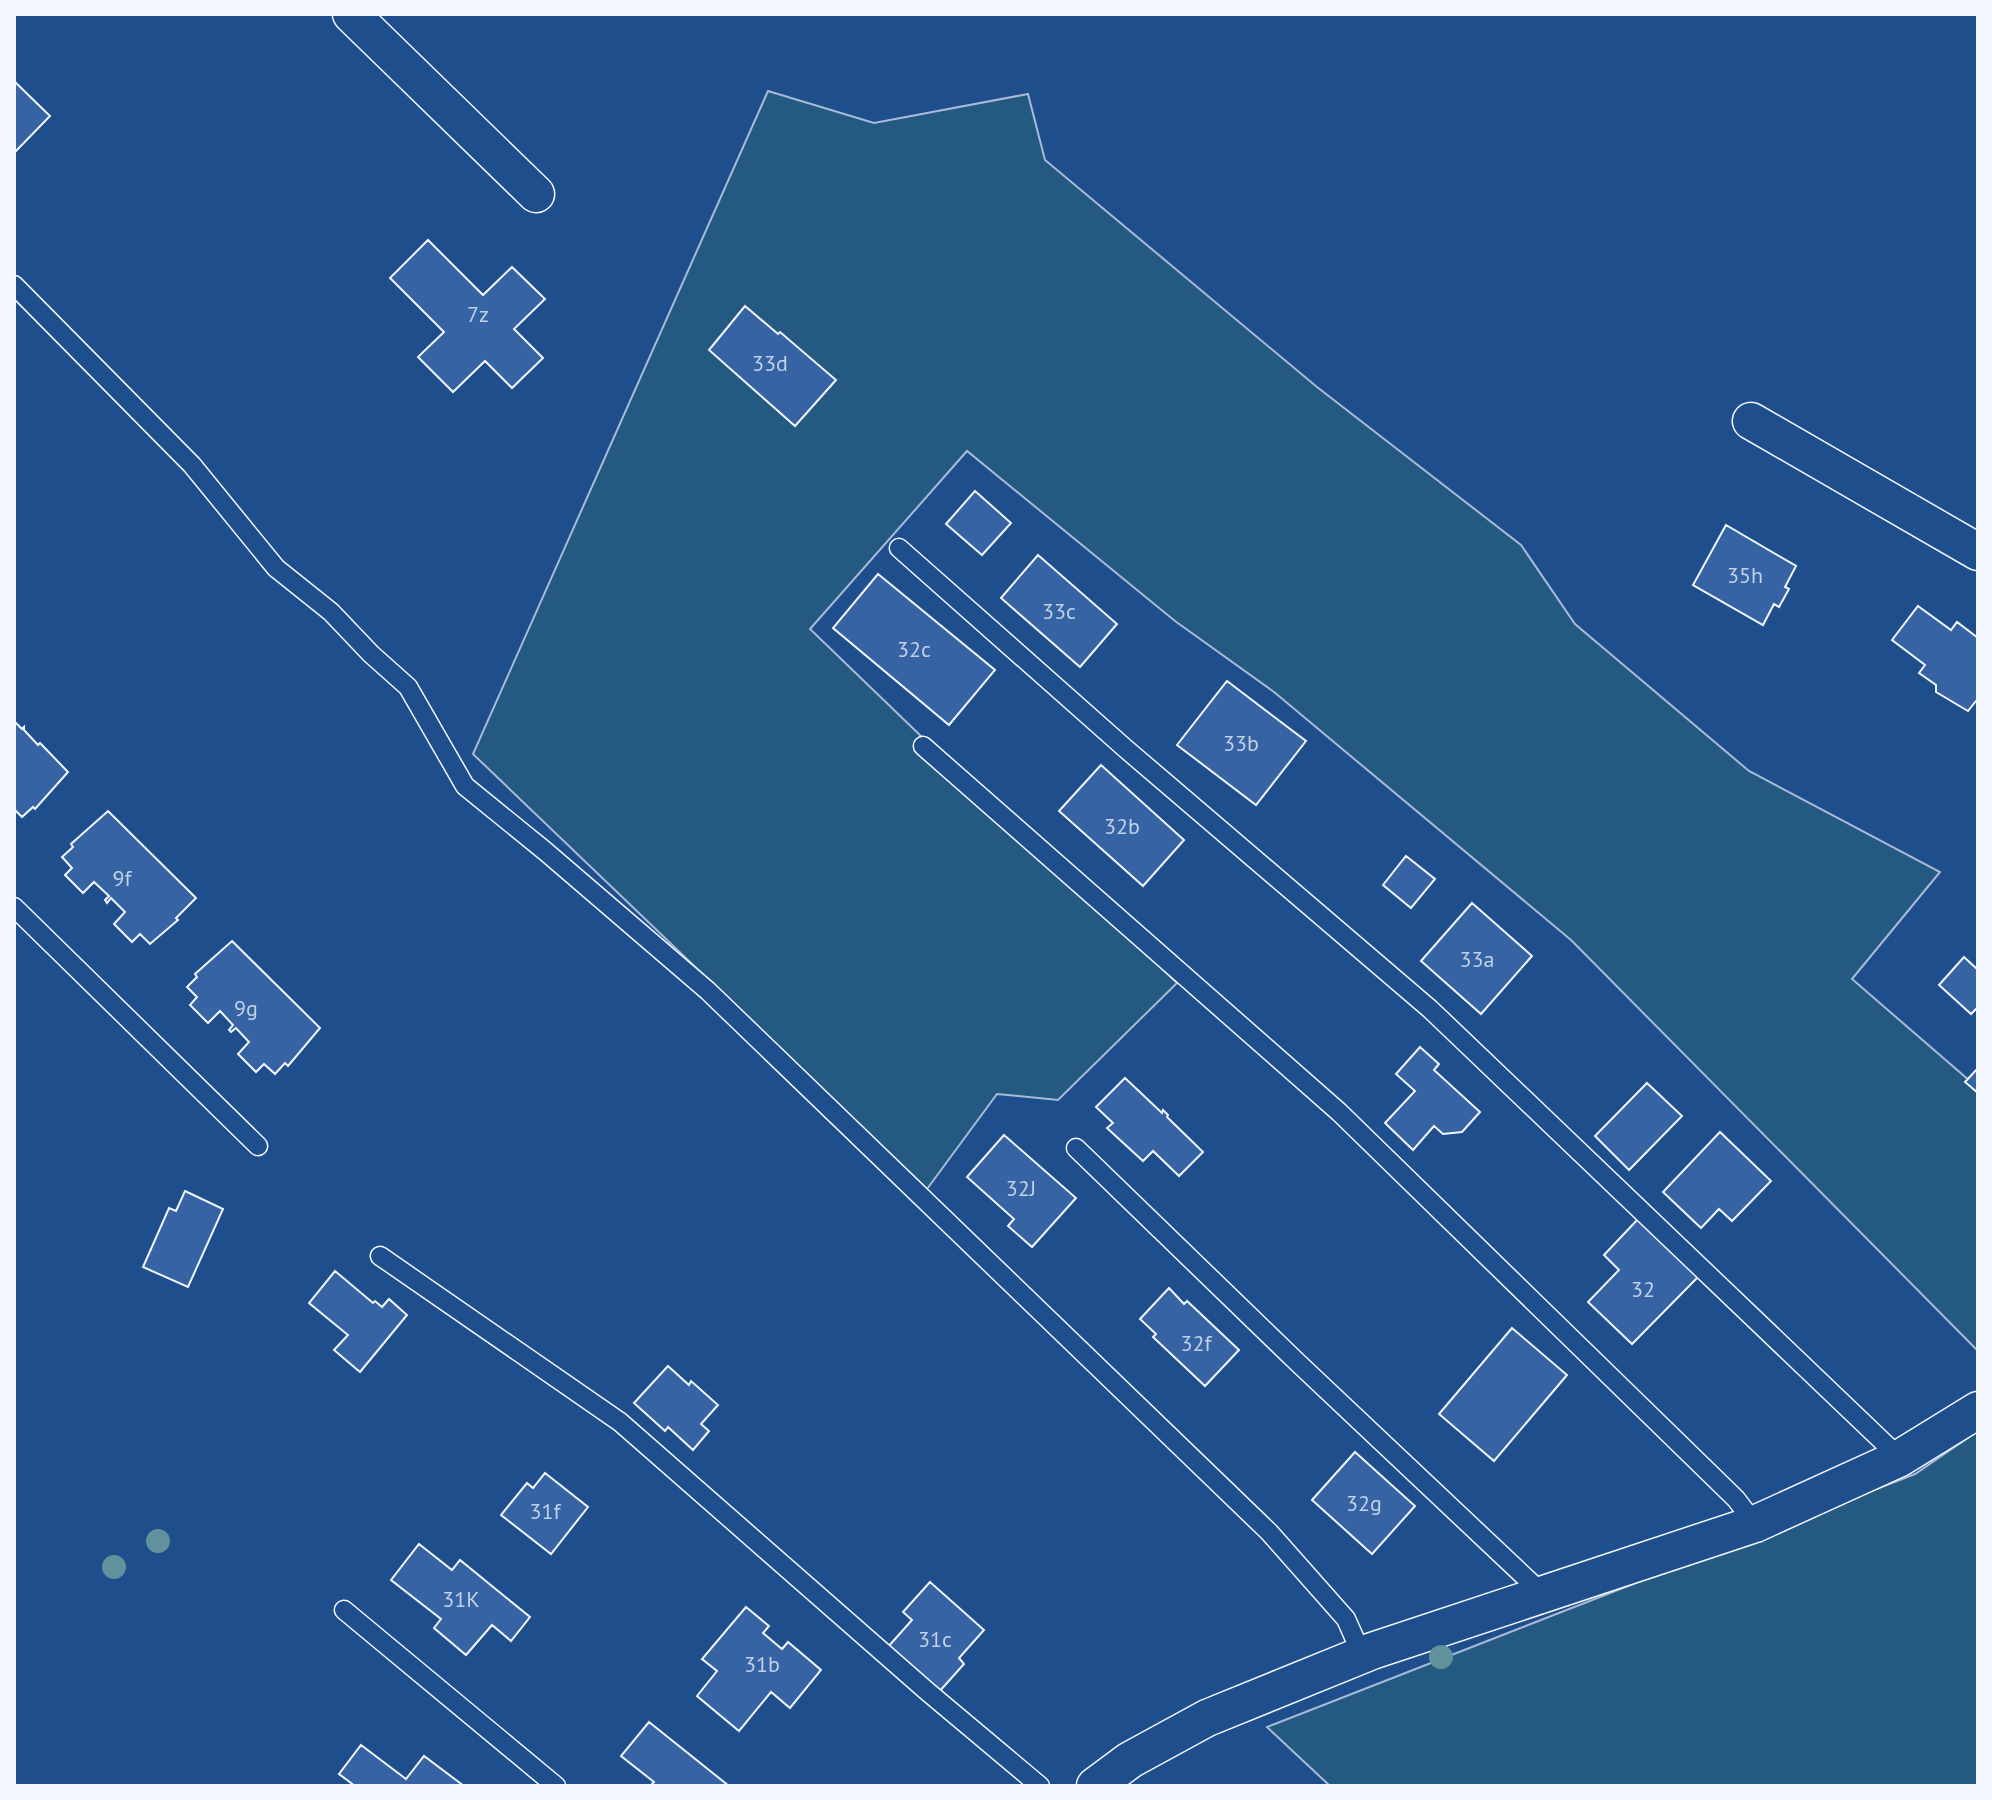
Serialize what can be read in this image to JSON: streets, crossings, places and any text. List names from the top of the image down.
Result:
{
  "house_numbers": [
    "7z",
    "33d",
    "35h",
    "33c",
    "32c",
    "33b",
    "32b",
    "9f",
    "33a",
    "9g",
    "32J",
    "32",
    "32f",
    "32g",
    "31f",
    "31K",
    "31c",
    "31b"
  ]
}
